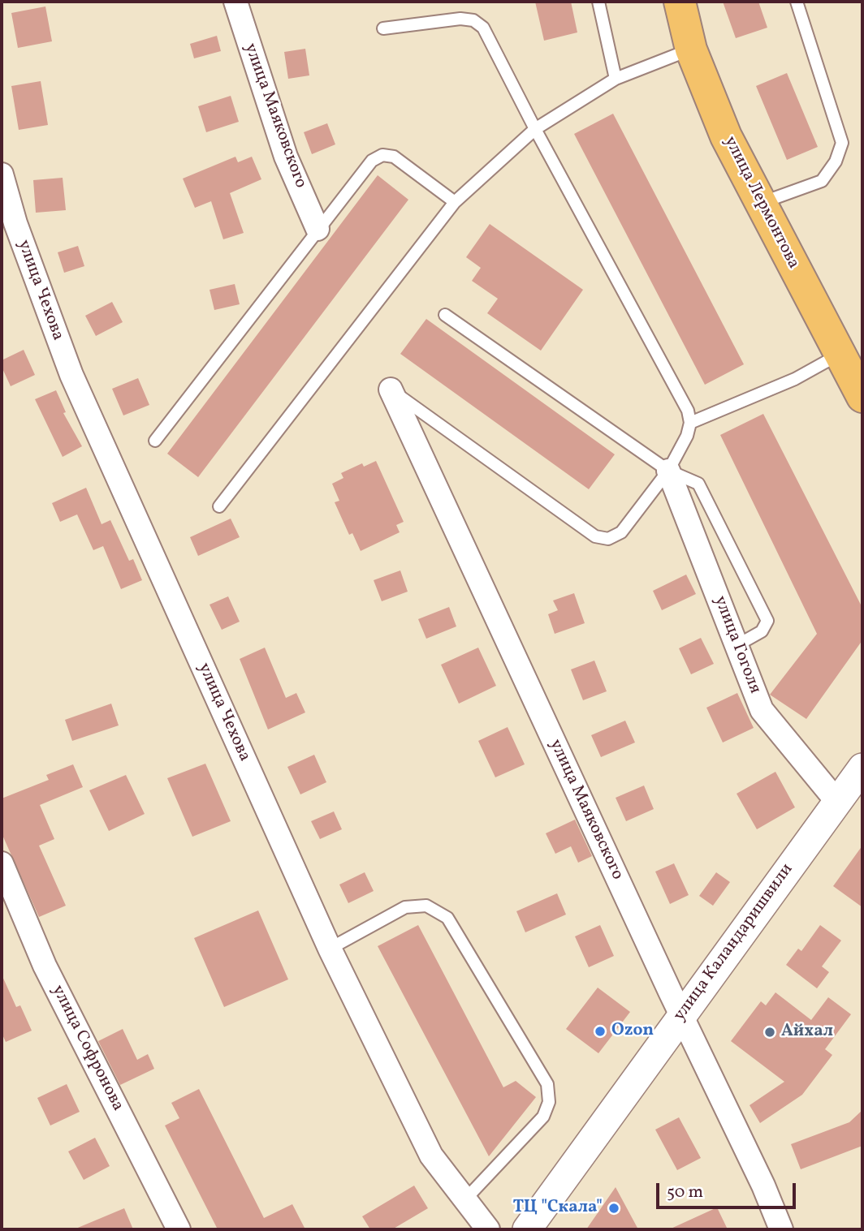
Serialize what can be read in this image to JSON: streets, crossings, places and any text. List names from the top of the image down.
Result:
{
  "streets": {
    "main road": ["улица Лермонтова"],
    "street": [
      "улица Маяковского",
      "улица Чехова",
      "улица Гоголя",
      "улица Каландаришвили",
      "улица Софронова"
    ]
  },
  "crossings": [
    ["улица Маяковского", "улица Каландаришвили"],
    ["улица Гоголя", "улица Каландаришвили"]
  ],
  "places": ["Ozon", "Айхал", "ТЦ \"Скала\""],
  "scale_bar": "50 m"
}
